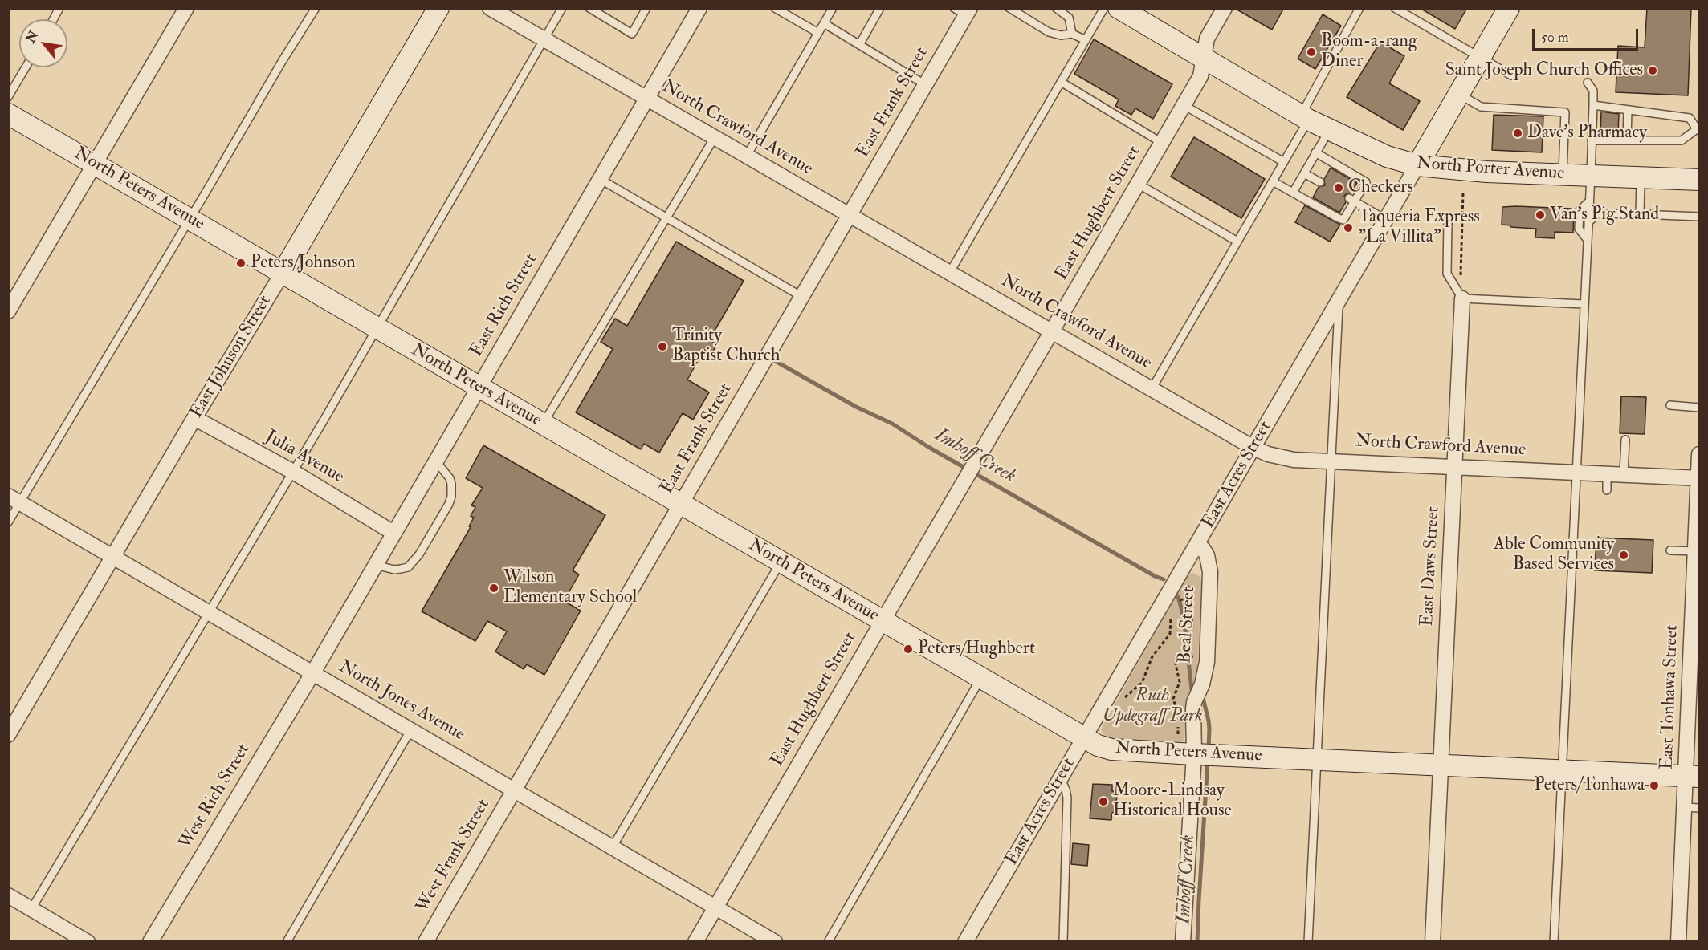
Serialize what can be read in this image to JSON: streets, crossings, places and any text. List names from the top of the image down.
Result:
{
  "streets": {
    "street": [
      "East Frank Street",
      "North Crawford Avenue",
      "North Porter Avenue",
      "North Peters Avenue",
      "East Hughbert Street",
      "East Rich Street",
      "East Johnson Street",
      "Julia Avenue",
      "East Acres Street",
      "East Daws Street",
      "Beal Street",
      "East Tonhawa Street",
      "North Jones Avenue",
      "West Rich Street",
      "West Frank Street"
    ]
  },
  "crossings": [
    ["East Frank Street", "North Crawford Avenue"],
    ["East Frank Street", "North Peters Avenue"],
    ["East Frank Street", "North Jones Avenue"],
    ["East Frank Street", "West Frank Street"],
    ["North Crawford Avenue", "East Hughbert Street"],
    ["North Crawford Avenue", "East Rich Street"],
    ["North Crawford Avenue", "East Acres Street"],
    ["North Crawford Avenue", "East Daws Street"],
    ["North Crawford Avenue", "East Tonhawa Street"],
    ["North Porter Avenue", "East Hughbert Street"],
    ["North Porter Avenue", "East Acres Street"],
    ["North Peters Avenue", "East Hughbert Street"],
    ["North Peters Avenue", "East Rich Street"],
    ["North Peters Avenue", "East Johnson Street"],
    ["North Peters Avenue", "East Acres Street"],
    ["North Peters Avenue", "East Daws Street"],
    ["North Peters Avenue", "Beal Street"],
    ["North Peters Avenue", "East Tonhawa Street"],
    ["East Hughbert Street", "North Jones Avenue"],
    ["East Rich Street", "Julia Avenue"],
    ["East Rich Street", "North Jones Avenue"],
    ["East Rich Street", "West Rich Street"],
    ["East Johnson Street", "Julia Avenue"],
    ["East Johnson Street", "North Jones Avenue"],
    ["East Acres Street", "Beal Street"],
    ["North Jones Avenue", "West Rich Street"],
    ["North Jones Avenue", "West Frank Street"]
  ],
  "water": ["Imhoff Creek"],
  "parks": ["Ruth Updegraff Park"],
  "places": [
    "Boom-a-rang Diner",
    "Saint Joseph Church Offices",
    "Dave's Pharmacy",
    "Checkers",
    "Van's Pig Stand",
    "Taqueria Express \"La Villita\"",
    "Peters/Johnson",
    "Trinity Baptist Church",
    "Able Community Based Services",
    "Wilson Elementary School",
    "Peters/Hughbert",
    "Peters/Tonhawa",
    "Moore-Lindsay Historical House"
  ],
  "scale_bar": "50 m",
  "north": "top left"
}
